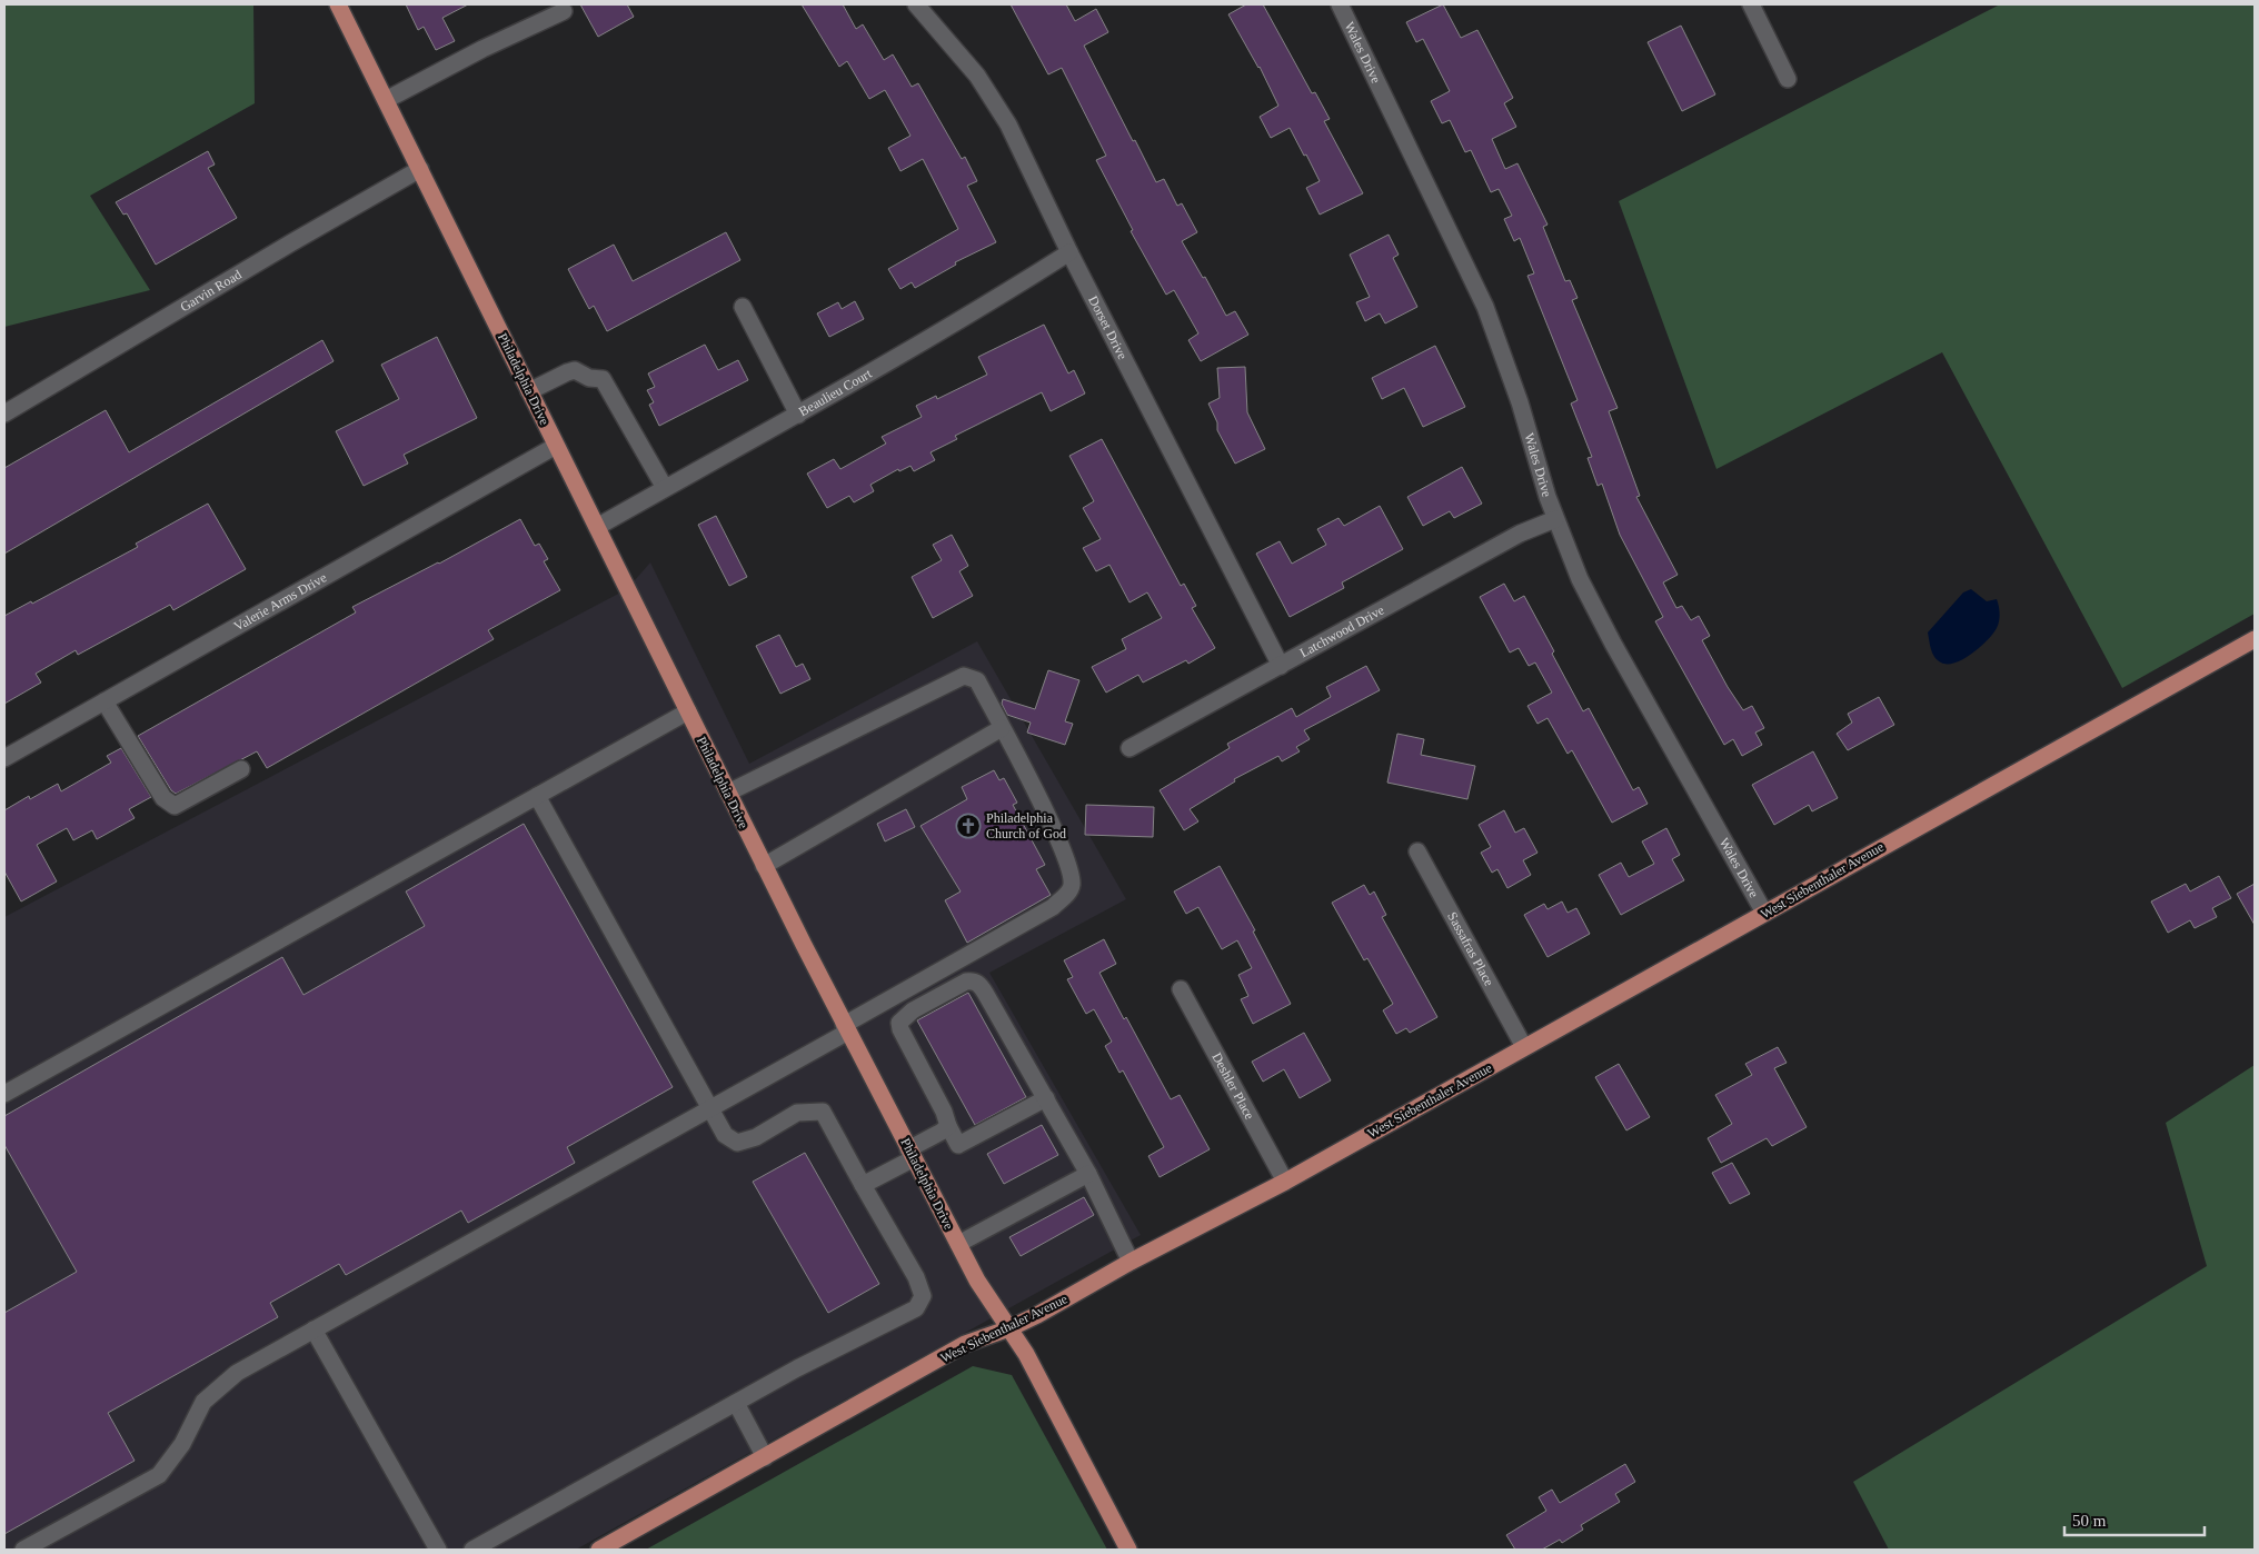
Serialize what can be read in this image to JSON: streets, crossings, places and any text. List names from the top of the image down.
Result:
{
  "streets": {
    "main road": ["Philadelphia Drive", "West Siebenthaler Avenue"],
    "street": [
      "Wales Drive",
      "Garvin Road",
      "Dorset Drive",
      "Beaulieu Court",
      "Valerie Arms Drive",
      "Latchwood Drive",
      "Sassafras Place",
      "Deshler Place"
    ]
  },
  "crossings": [
    ["Wales Drive", "Latchwood Drive"],
    ["Wales Drive", "West Siebenthaler Avenue"],
    ["Garvin Road", "Philadelphia Drive"],
    ["Dorset Drive", "Beaulieu Court"],
    ["Dorset Drive", "Latchwood Drive"],
    ["Philadelphia Drive", "Beaulieu Court"],
    ["Philadelphia Drive", "Valerie Arms Drive"],
    ["Philadelphia Drive", "West Siebenthaler Avenue"],
    ["West Siebenthaler Avenue", "Sassafras Place"],
    ["West Siebenthaler Avenue", "Deshler Place"]
  ],
  "places": {
    "church": ["Philadelphia Church of God"]
  },
  "scale_bar": "50 m"
}
